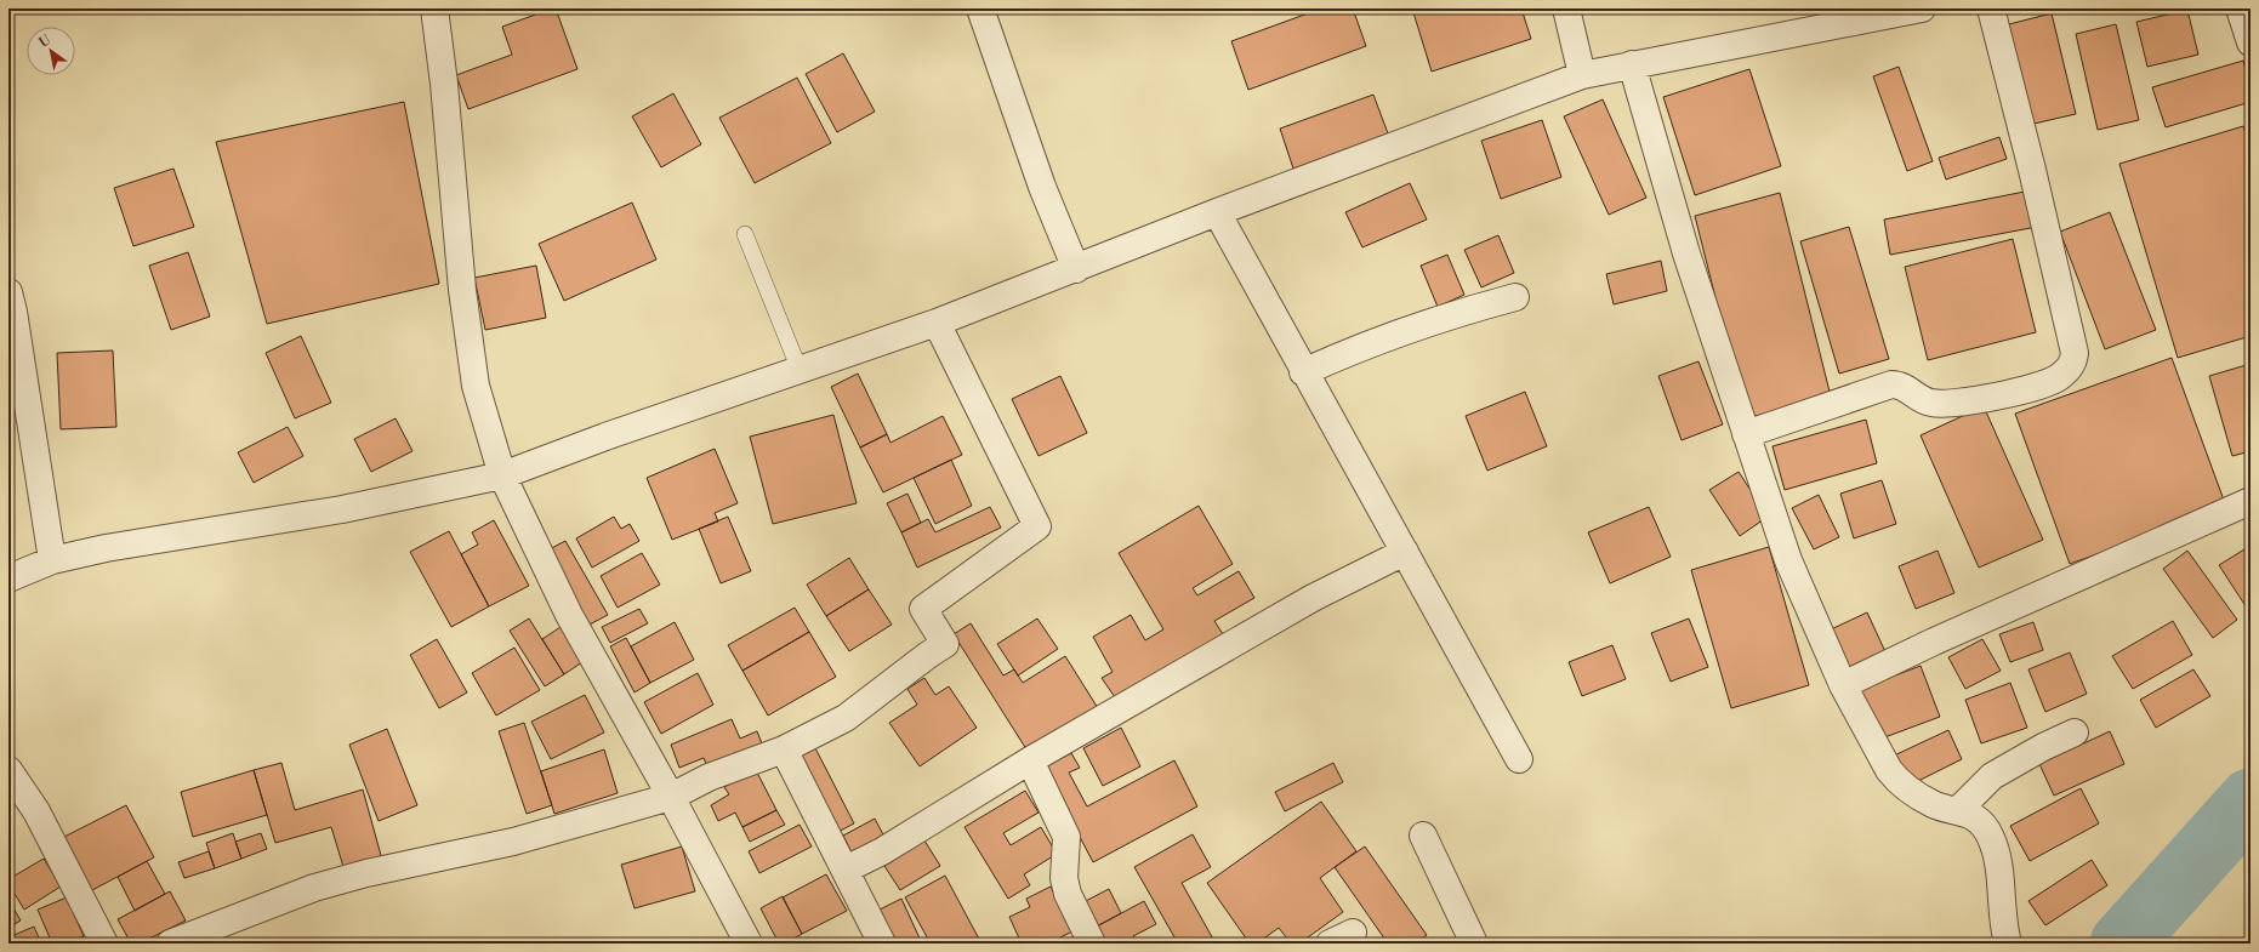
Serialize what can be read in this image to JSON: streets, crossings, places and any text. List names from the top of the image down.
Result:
{
  "north": "top left"
}
